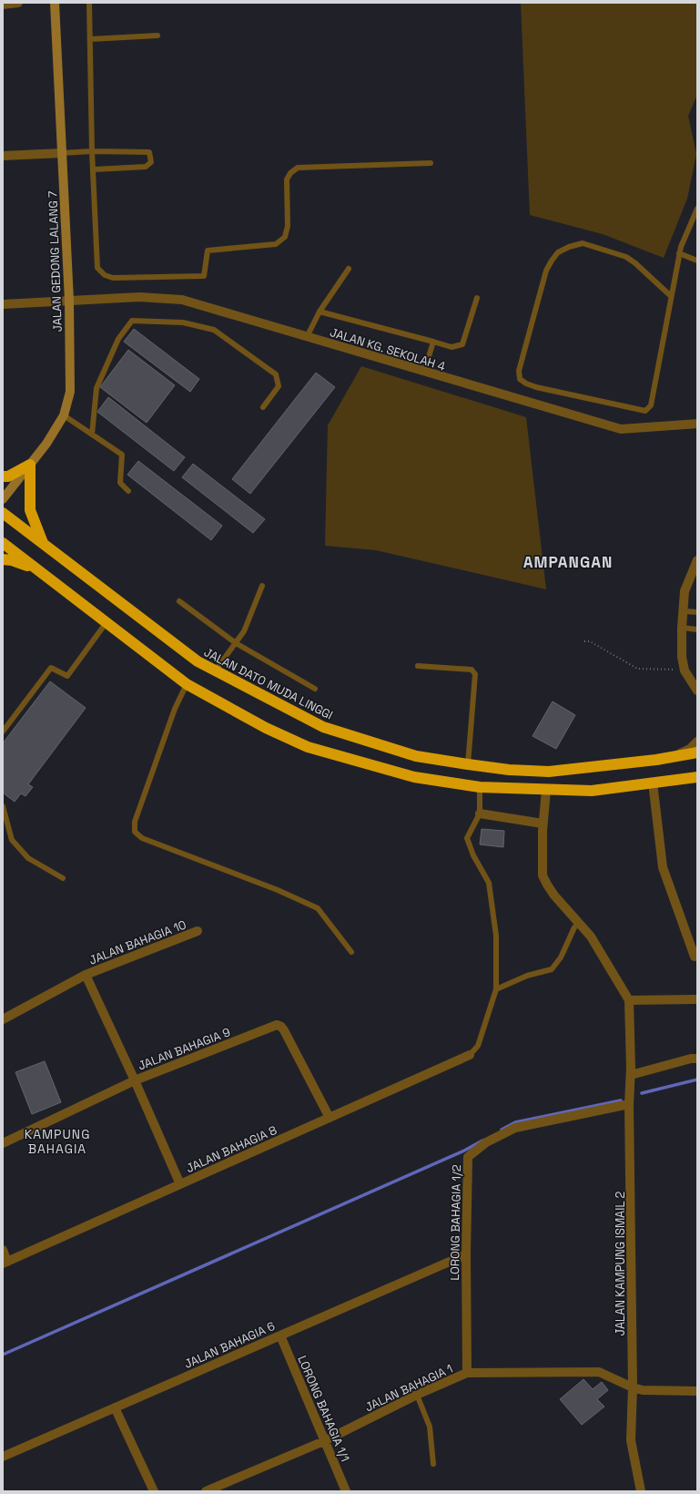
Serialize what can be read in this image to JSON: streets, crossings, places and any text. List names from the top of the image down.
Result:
{
  "streets": {
    "highway": ["JALAN DATO MUDA LINGGI"],
    "street": [
      "JALAN GEDONG LALANG 7",
      "JALAN KG. SEKOLAH 4",
      "JALAN BAHAGIA 10",
      "JALAN BAHAGIA 9",
      "JALAN BAHAGIA 8",
      "LORONG BAHAGIA 1/2",
      "JALAN KAMPUNG ISMAIL 2",
      "JALAN BAHAGIA 6",
      "JALAN BAHAGIA 1",
      "LORONG BAHAGIA 1/1"
    ]
  },
  "crossings": [
    ["JALAN GEDONG LALANG 7", "JALAN KG. SEKOLAH 4"],
    ["JALAN BAHAGIA 10", "JALAN BAHAGIA 9"],
    ["JALAN BAHAGIA 10", "JALAN BAHAGIA 8"],
    ["JALAN BAHAGIA 9", "JALAN BAHAGIA 8"],
    ["LORONG BAHAGIA 1/2", "JALAN KAMPUNG ISMAIL 2"],
    ["LORONG BAHAGIA 1/2", "JALAN BAHAGIA 6"],
    ["LORONG BAHAGIA 1/2", "JALAN BAHAGIA 1"],
    ["JALAN KAMPUNG ISMAIL 2", "JALAN BAHAGIA 1"],
    ["JALAN BAHAGIA 6", "LORONG BAHAGIA 1/1"],
    ["JALAN BAHAGIA 1", "LORONG BAHAGIA 1/1"]
  ],
  "districts": ["AMPANGAN", "KAMPUNG BAHAGIA"]
}
